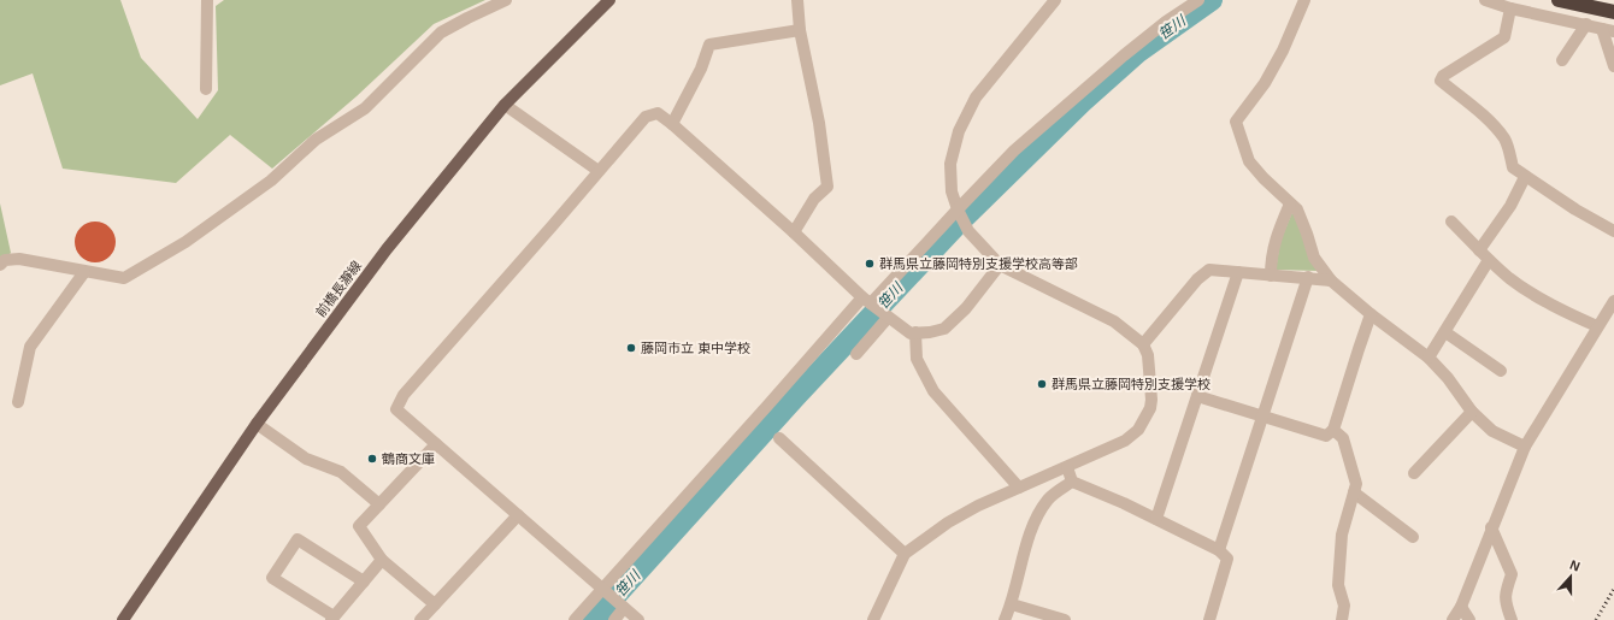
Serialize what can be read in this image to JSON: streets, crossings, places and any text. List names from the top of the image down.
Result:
{
  "streets": {
    "main road": ["前橋長瀞線"]
  },
  "water": ["笹川"],
  "places": [
    "群馬県立藤岡特別支援学校高等部",
    "藤岡市立 東中学校",
    "群馬県立藤岡特別支援学校",
    "鶴商文庫"
  ],
  "north": "top"
}
